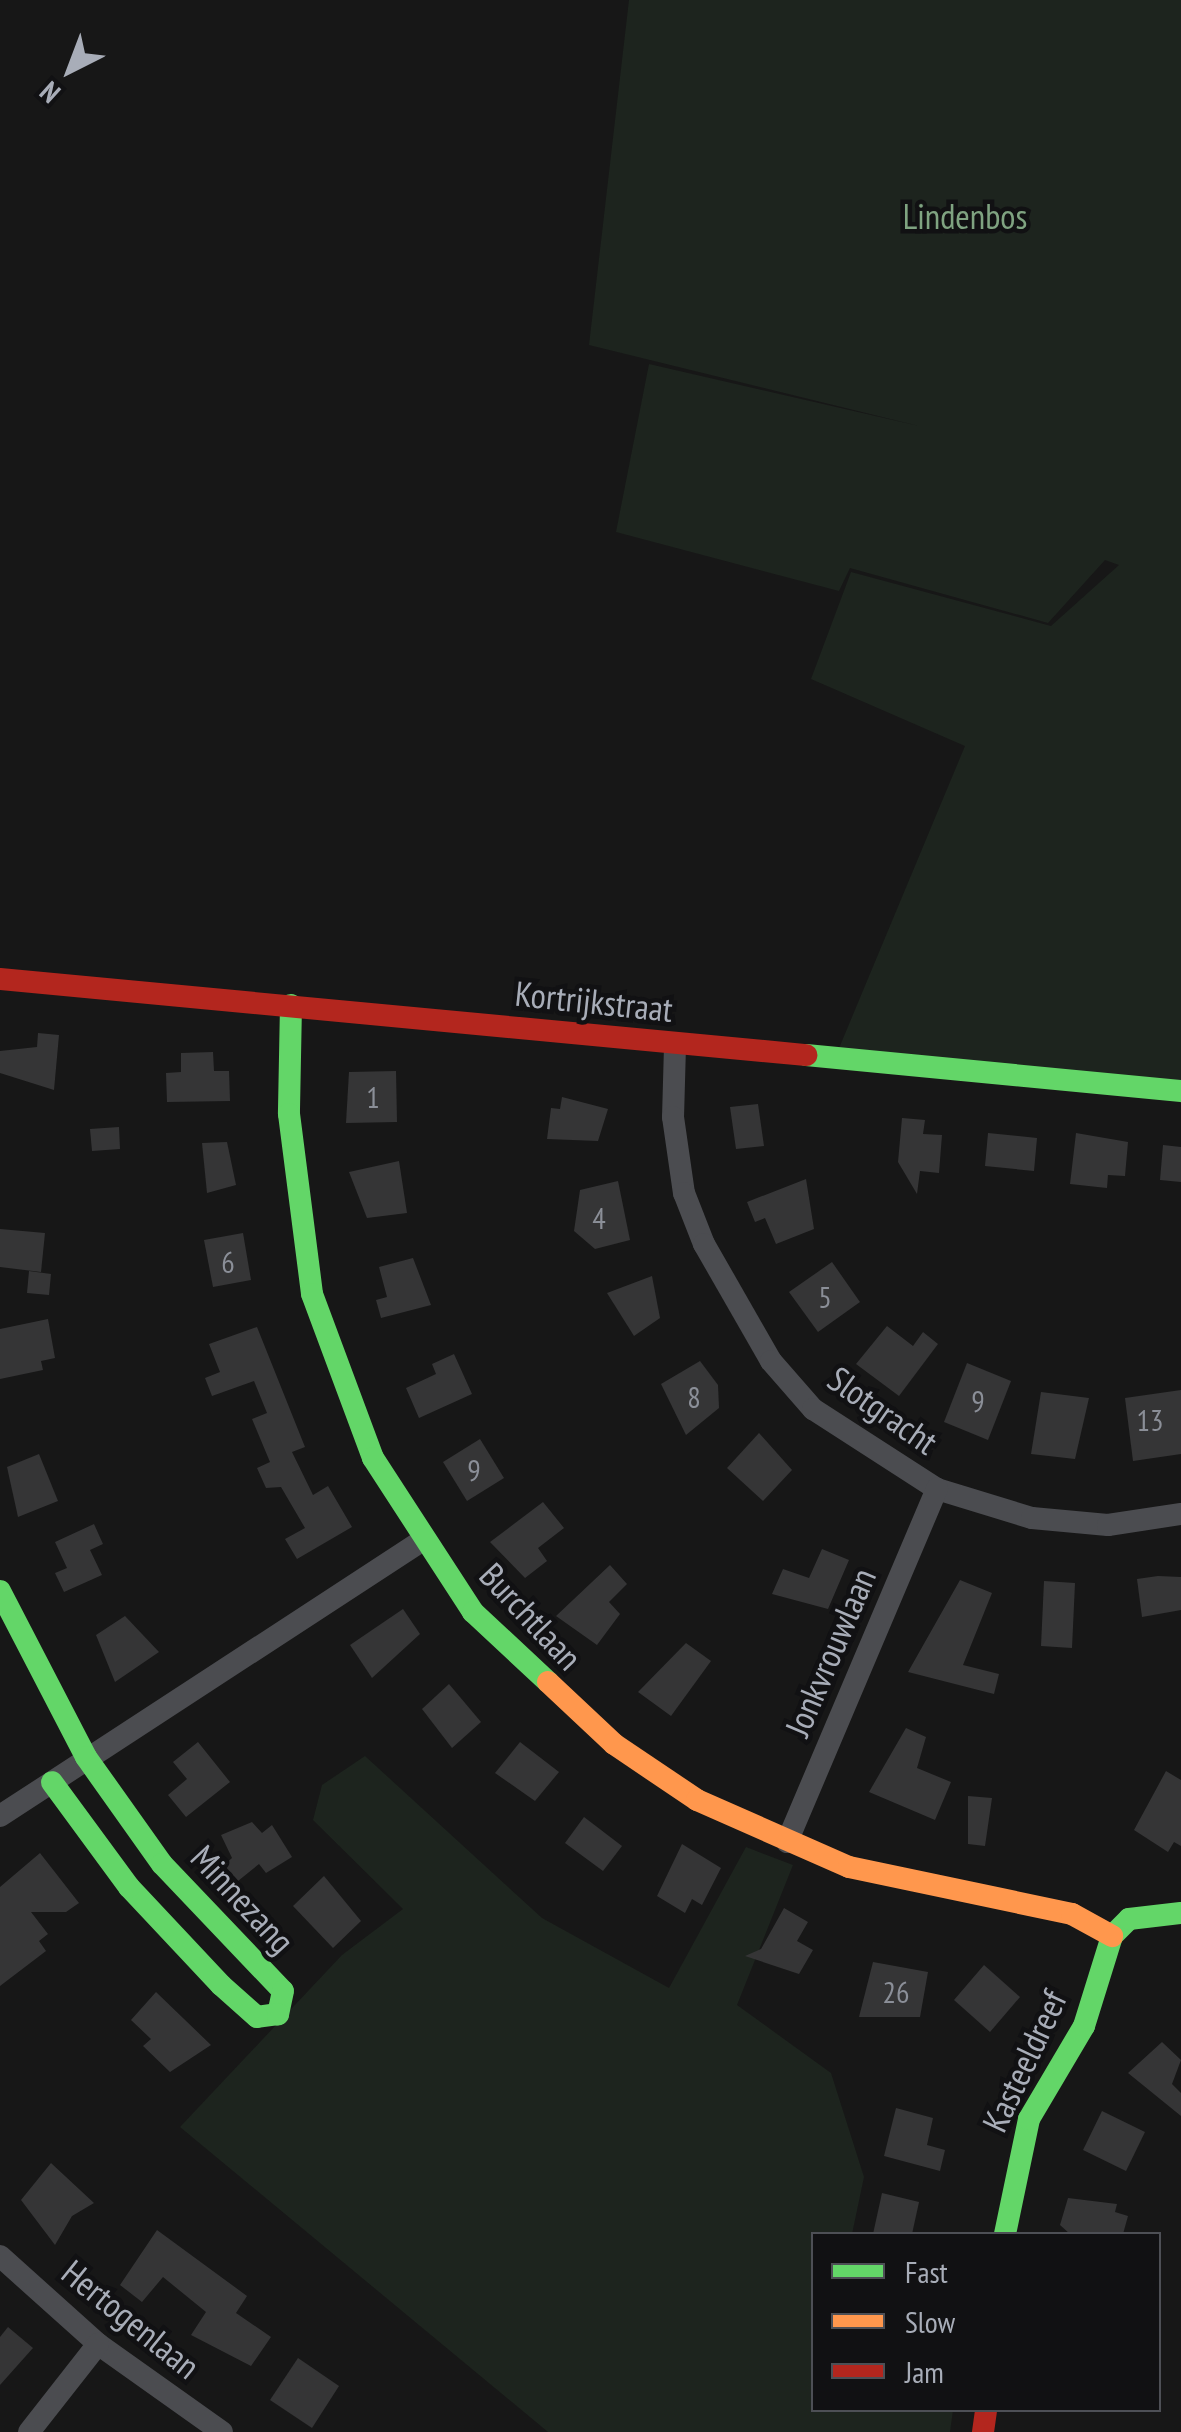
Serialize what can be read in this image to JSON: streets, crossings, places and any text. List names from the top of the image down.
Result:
{
  "streets": {
    "street": [
      "Kortrijkstraat",
      "Slotgracht",
      "Burchtlaan",
      "Jonkvrouwlaan",
      "Minnezang",
      "Kasteeldreef",
      "Hertogenlaan"
    ]
  },
  "crossings": [
    ["Kortrijkstraat", "Slotgracht"],
    ["Kortrijkstraat", "Burchtlaan"],
    ["Slotgracht", "Jonkvrouwlaan"],
    ["Burchtlaan", "Jonkvrouwlaan"],
    ["Burchtlaan", "Kasteeldreef"]
  ],
  "parks": ["Lindenbos"],
  "house_numbers": [
    "1",
    "4",
    "6",
    "5",
    "8",
    "9",
    "13",
    "9",
    "26"
  ],
  "legend": ["Fast", "Slow", "Jam"],
  "north": "bottom left"
}
